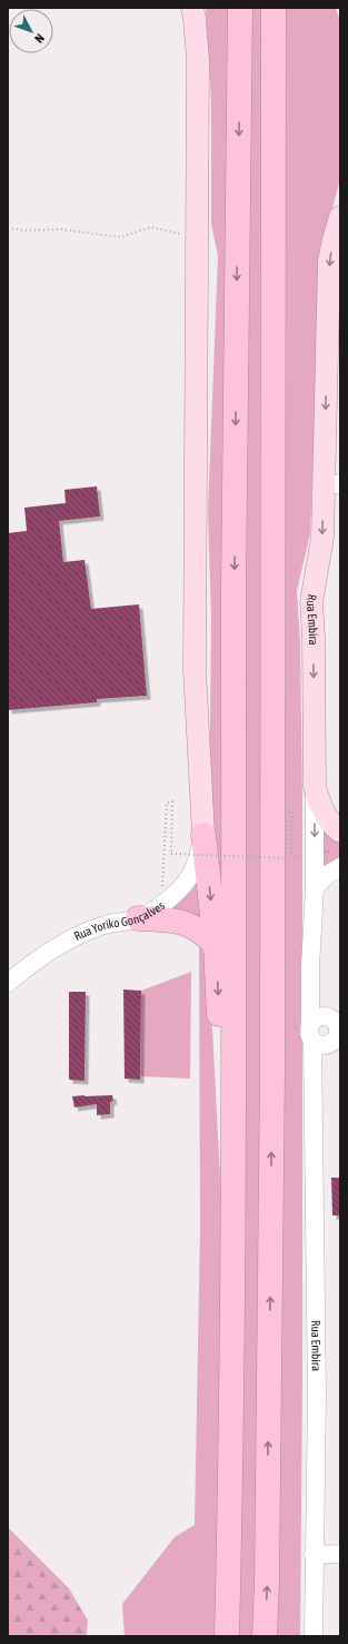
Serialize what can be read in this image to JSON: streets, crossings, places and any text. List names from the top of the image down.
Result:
{
  "streets": {
    "main road": ["Rua Embira"],
    "street": ["Rua Yoriko Gonçalves"]
  },
  "north": "bottom right"
}
